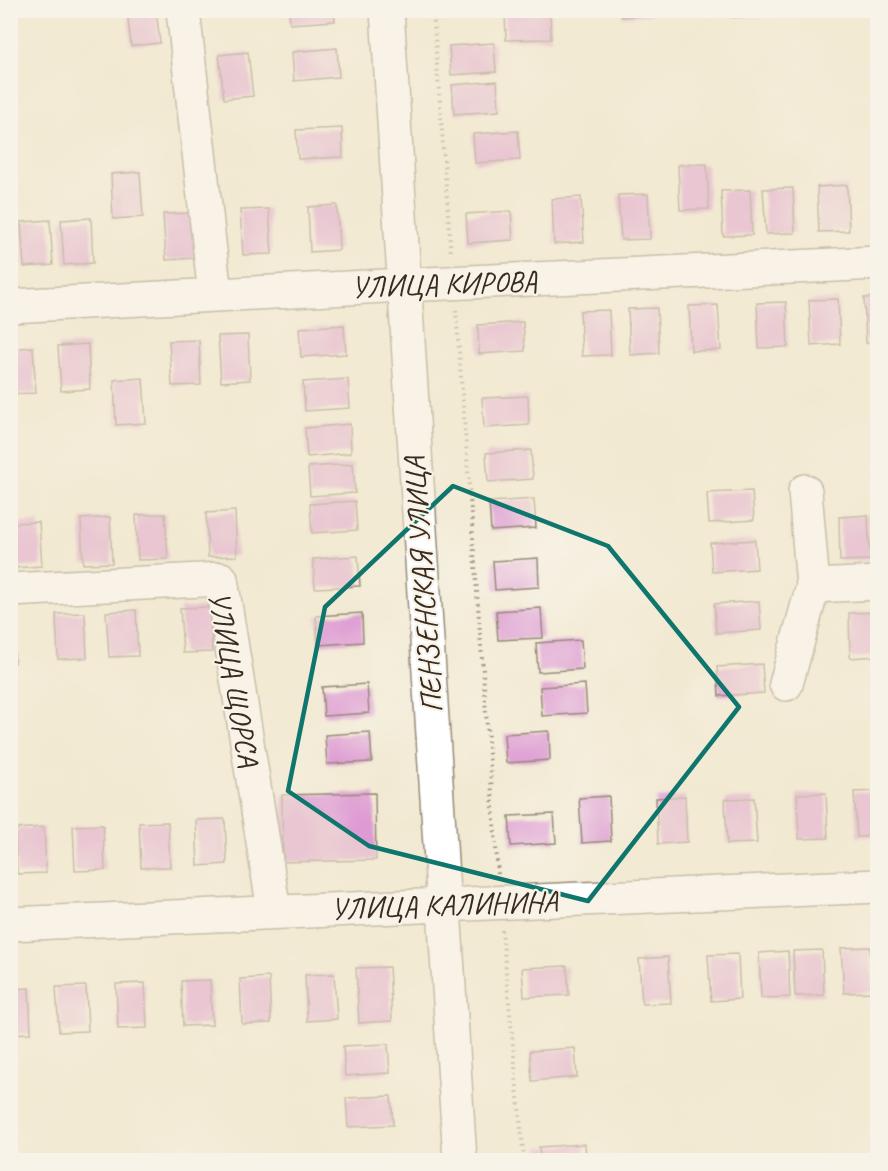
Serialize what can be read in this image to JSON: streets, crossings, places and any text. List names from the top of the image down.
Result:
{
  "streets": {
    "street": [
      "УЛИЦА КИРОВА",
      "ПЕНЗЕНСКАЯ УЛИЦА",
      "УЛИЦА ЩОРСА",
      "УЛИЦА КАЛИНИНА"
    ]
  },
  "crossings": [
    ["УЛИЦА КИРОВА", "ПЕНЗЕНСКАЯ УЛИЦА"],
    ["ПЕНЗЕНСКАЯ УЛИЦА", "УЛИЦА КАЛИНИНА"],
    ["УЛИЦА ЩОРСА", "УЛИЦА КАЛИНИНА"]
  ]
}
